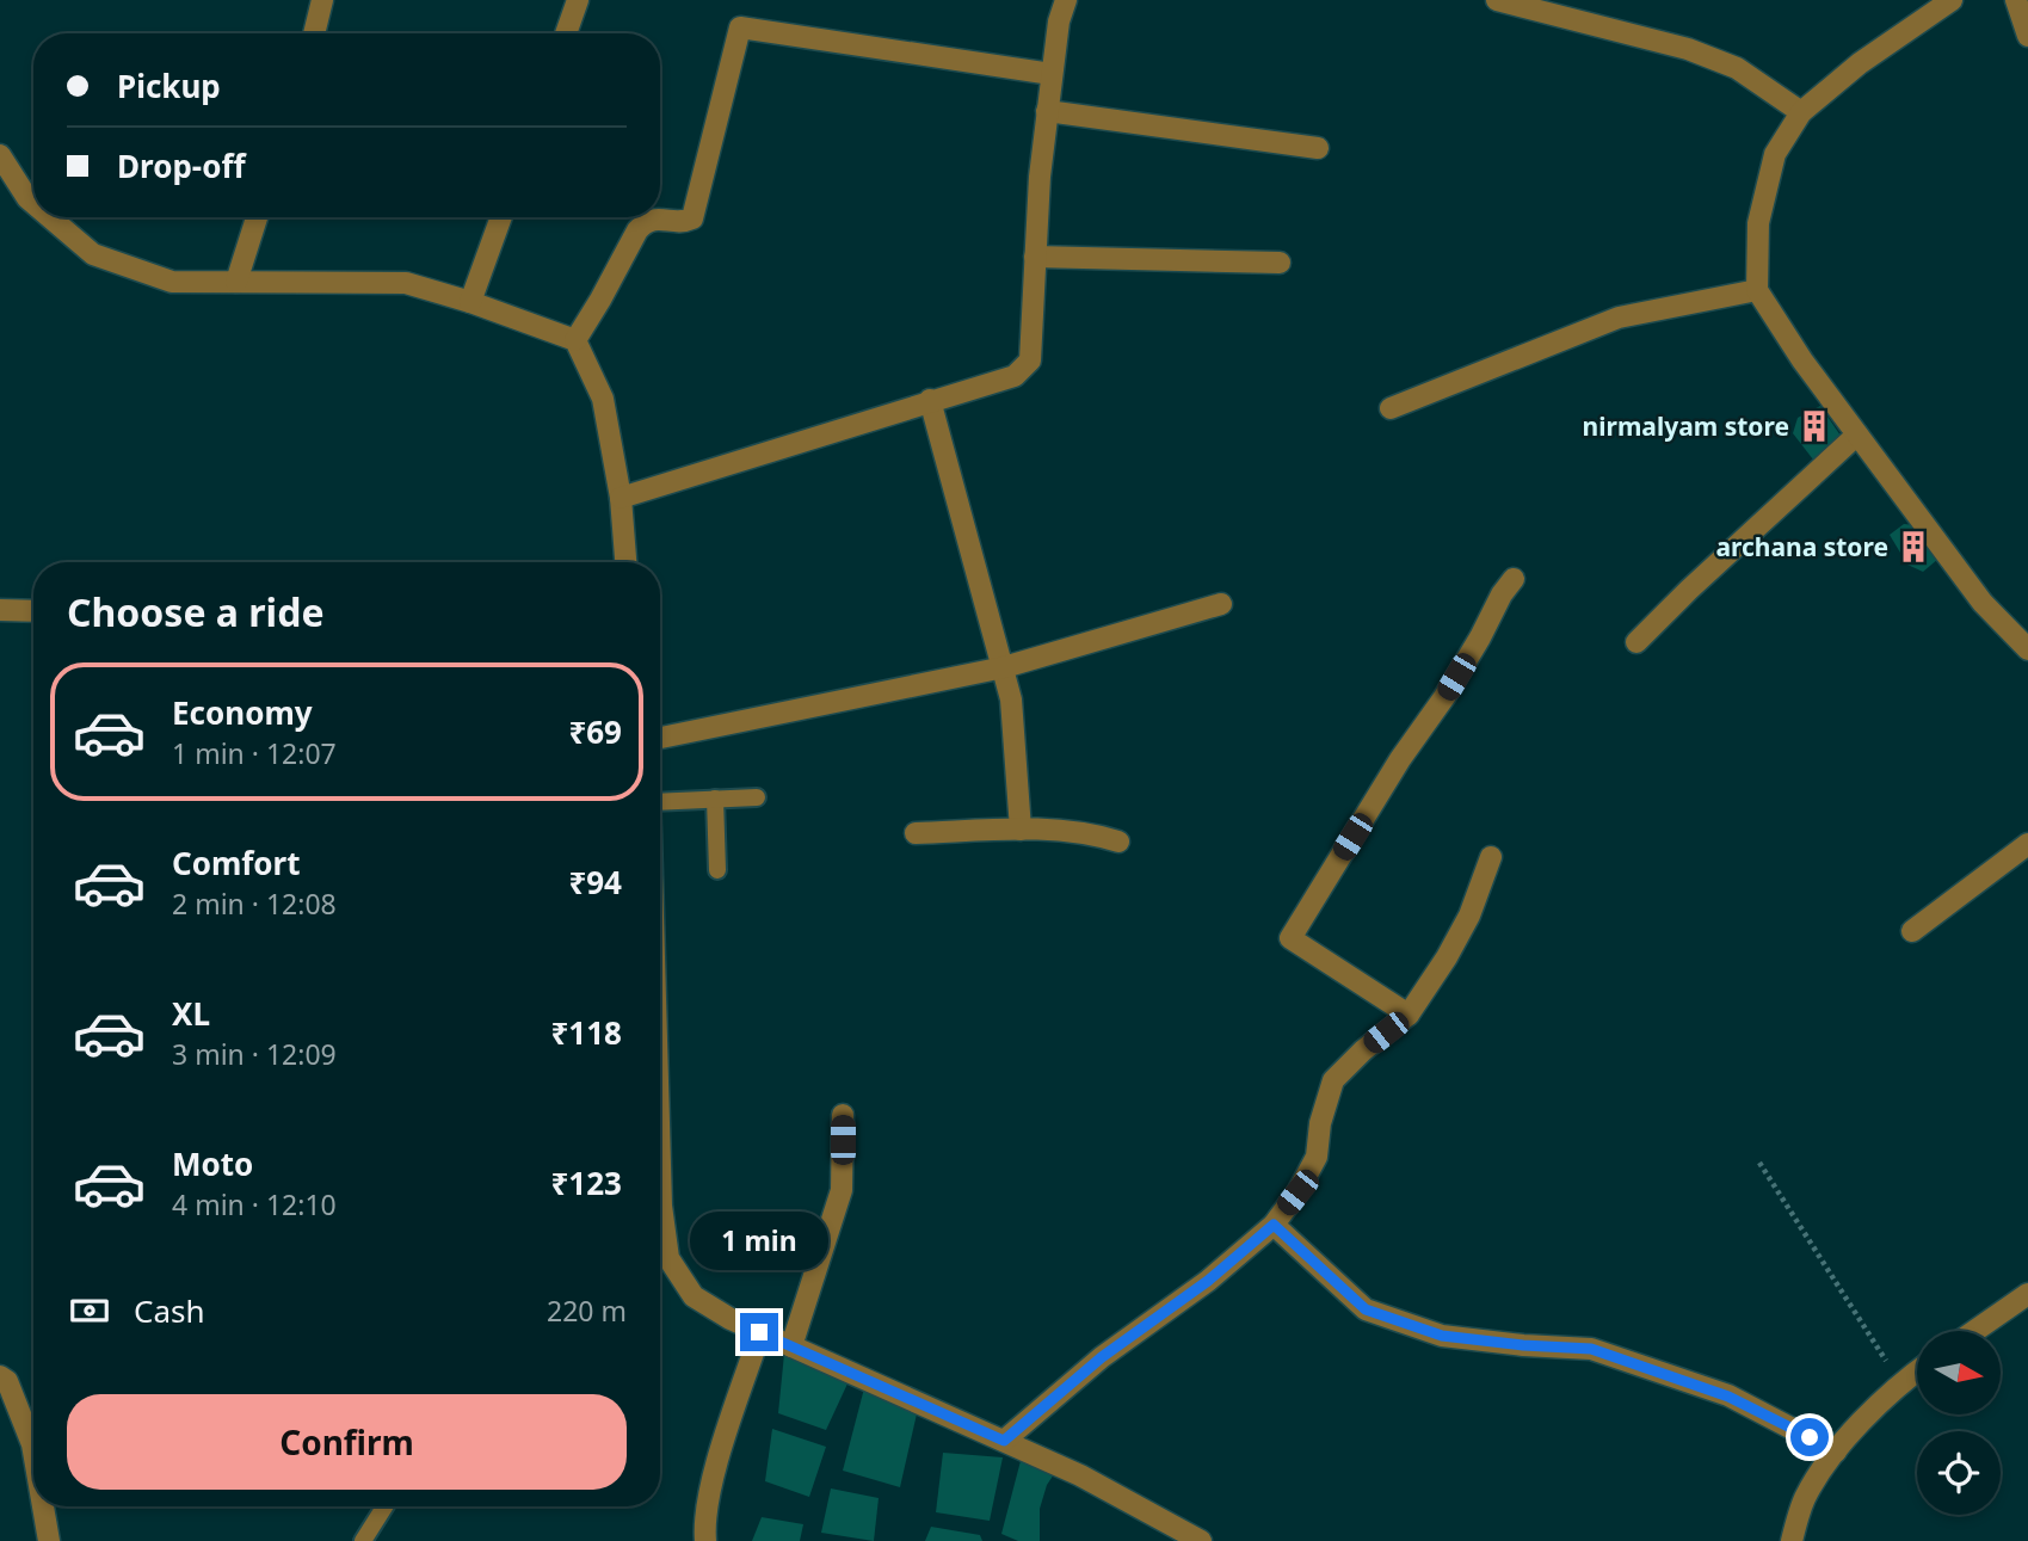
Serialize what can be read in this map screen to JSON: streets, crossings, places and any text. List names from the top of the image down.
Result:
{
  "places": {
    "building": ["nirmalyam store", "archana store"]
  },
  "north": "right",
  "page": {
    "banner": ["Pickup", "Drop-off"],
    "heading": "Choose a ride",
    "list": [
      {
        "name": "Economy",
        "note": "1 min · 12:07",
        "value": "₹69"
      },
      {
        "name": "Comfort",
        "note": "2 min · 12:08",
        "value": "₹94"
      },
      {
        "name": "XL",
        "note": "3 min · 12:09",
        "value": "₹118"
      },
      {
        "name": "Moto",
        "note": "4 min · 12:10",
        "value": "₹123"
      }
    ],
    "bubble": "1 min",
    "pay": ["Cash", "220 m"],
    "buttons": "Confirm"
  }
}
